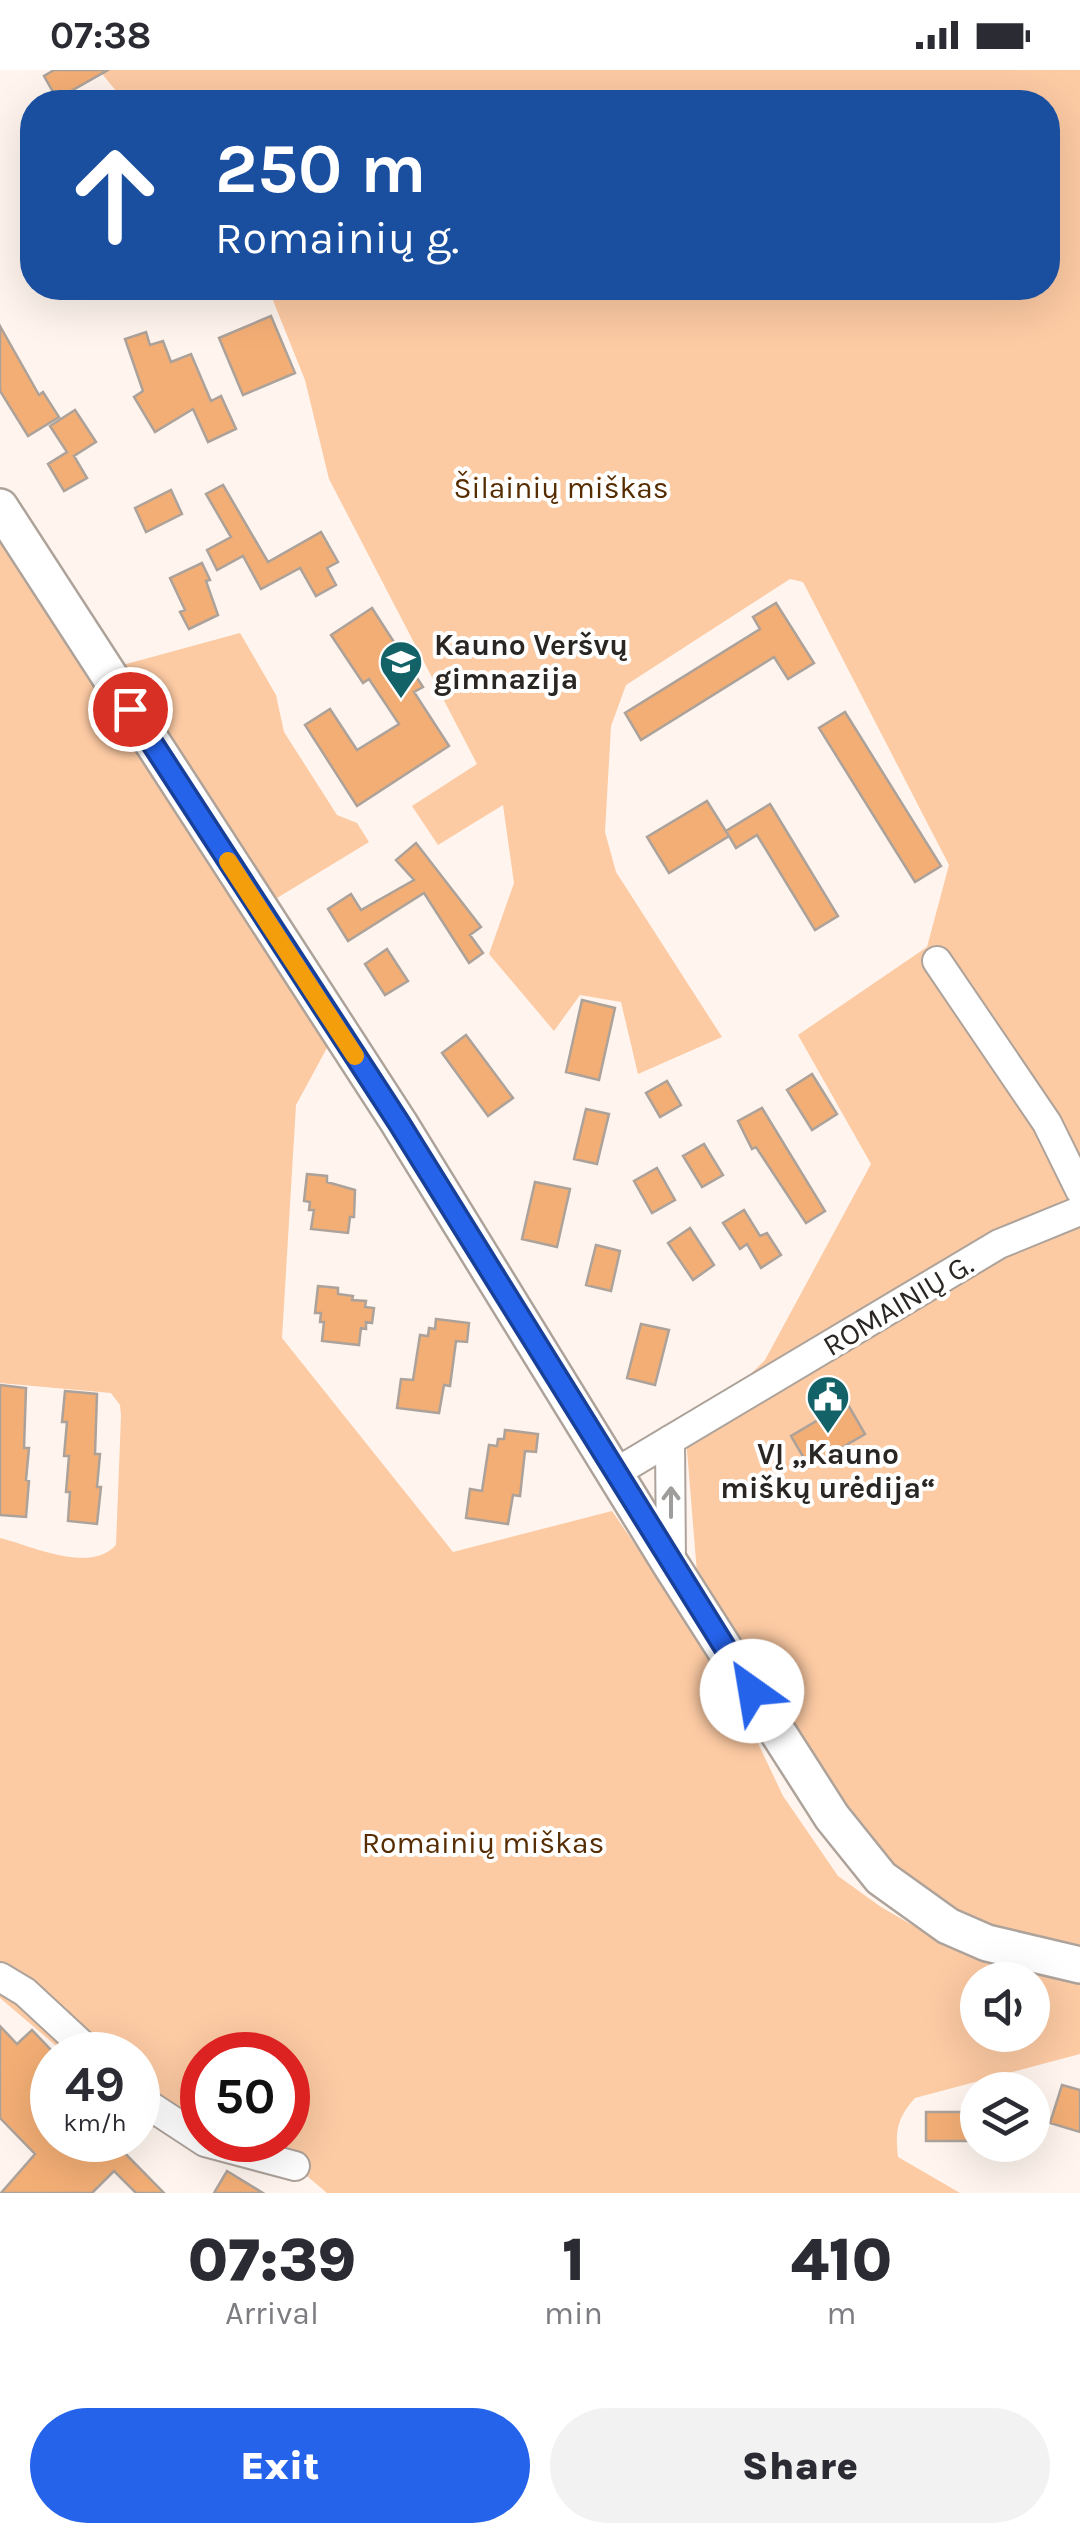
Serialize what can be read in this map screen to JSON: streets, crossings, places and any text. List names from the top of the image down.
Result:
{
  "streets": {
    "street": ["ROMAINIŲ G."]
  },
  "parks": ["Šilainių miškas", "Romainių miškas"],
  "places": {
    "school or university": ["Kauno Veršvų gimnazija"],
    "public building": ["VĮ „Kauno miškų urėdija“"]
  },
  "page": {
    "status": "07:38",
    "turn": ["250 m", "Romainių g."],
    "speed": "49 km/h",
    "limit": "50",
    "eta": [
      "07:39",
      "Arrival",
      "1",
      "min",
      "410",
      "m"
    ],
    "buttons": ["Exit", "Share"]
  }
}
